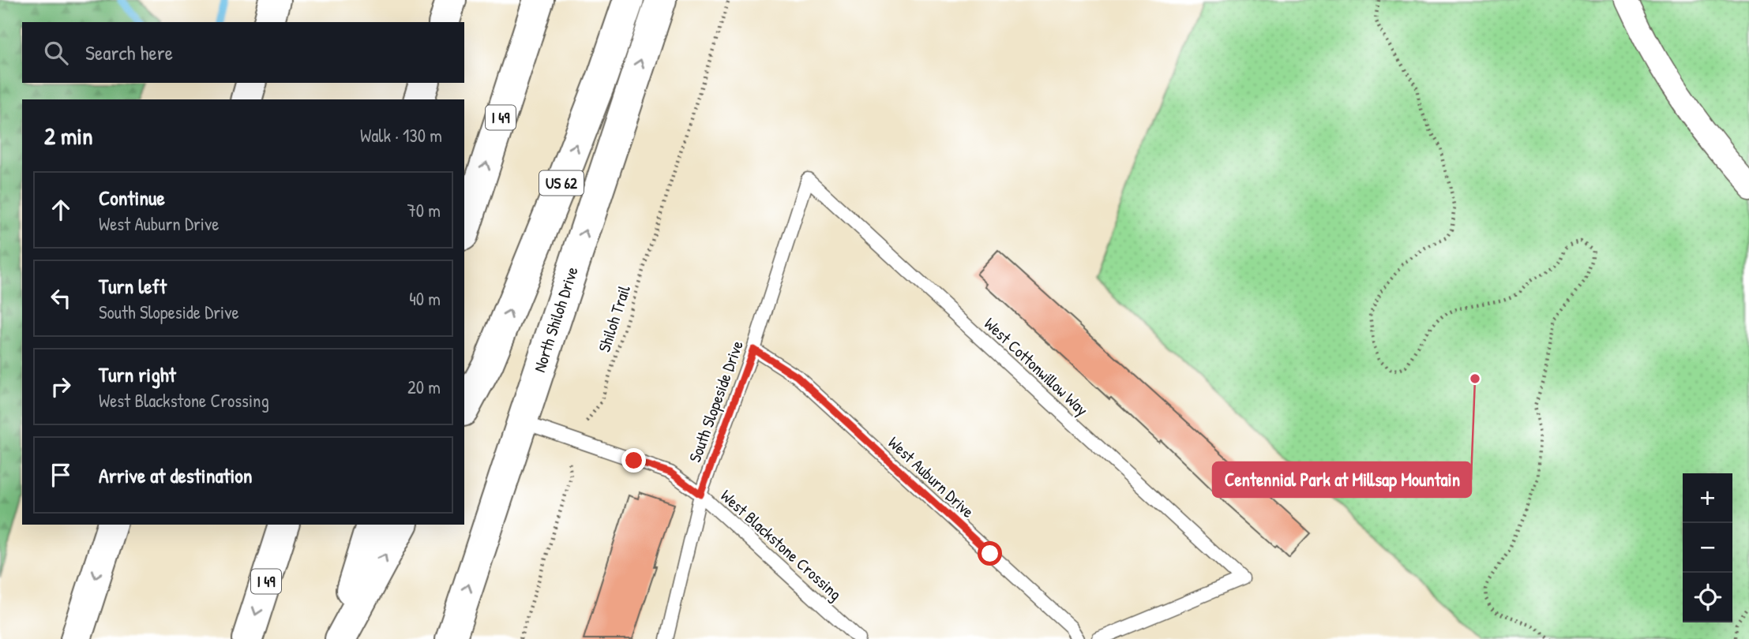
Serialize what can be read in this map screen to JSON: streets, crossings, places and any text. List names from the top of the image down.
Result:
{
  "streets": {
    "main road": ["I 49", "US 62", "North Shiloh Drive"],
    "lane": [
      "West Cottonwillow Way",
      "South Slopeside Drive",
      "West Auburn Drive",
      "West Blackstone Crossing"
    ],
    "path": ["Shiloh Trail"]
  },
  "crossings": [
    ["Shiloh Trail", "West Blackstone Crossing"],
    ["North Shiloh Drive", "West Blackstone Crossing"],
    ["West Cottonwillow Way", "South Slopeside Drive"],
    ["South Slopeside Drive", "West Auburn Drive"],
    ["South Slopeside Drive", "West Blackstone Crossing"]
  ],
  "places": ["Centennial Park at Millsap Mountain"],
  "page": {
    "search": "Search here",
    "heading": ["2 min", "Walk · 130 m"],
    "list": [
      ["Continue", "West Auburn Drive", "70 m"],
      ["Turn left", "South Slopeside Drive", "40 m"],
      ["Turn right", "West Blackstone Crossing", "20 m"],
      "Arrive at destination"
    ],
    "map_buttons": ["+", "−"]
  }
}
